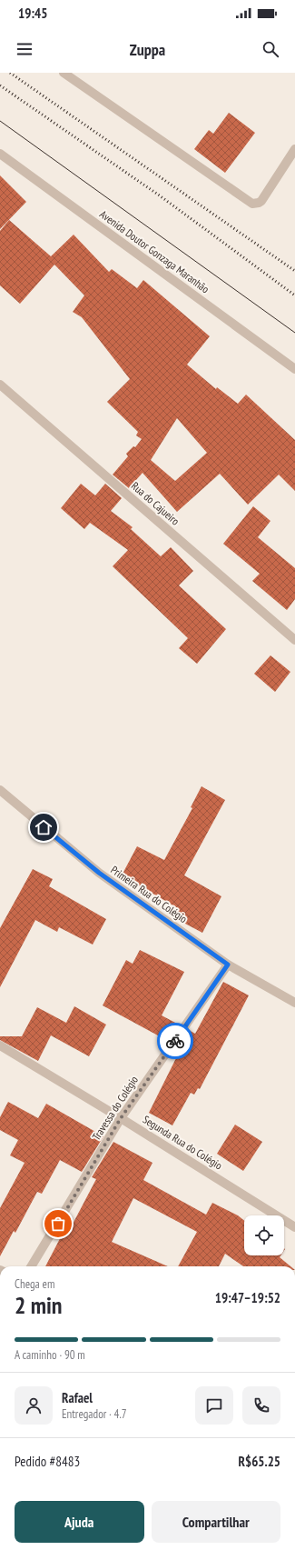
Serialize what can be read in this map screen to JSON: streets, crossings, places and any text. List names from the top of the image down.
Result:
{
  "streets": {
    "street": [
      "Avenida Doutor Gonzaga Maranhão",
      "Rua do Cajueiro",
      "Primeira Rua do Colégio",
      "Travessa do Colégio",
      "Segunda Rua do Colégio"
    ]
  },
  "crossings": [
    ["Primeira Rua do Colégio", "Travessa do Colégio"],
    ["Travessa do Colégio", "Segunda Rua do Colégio"]
  ],
  "page": {
    "status": "19:45",
    "header": "Zuppa",
    "heading": ["2 min", "Chega em", "19:47–19:52"],
    "panel": [
      "Rafael",
      "Entregador · 4.7",
      "Pedido #8483",
      "R$65.25"
    ],
    "bar": "A caminho · 90 m",
    "buttons": ["Ajuda", "Compartilhar"]
  }
}
